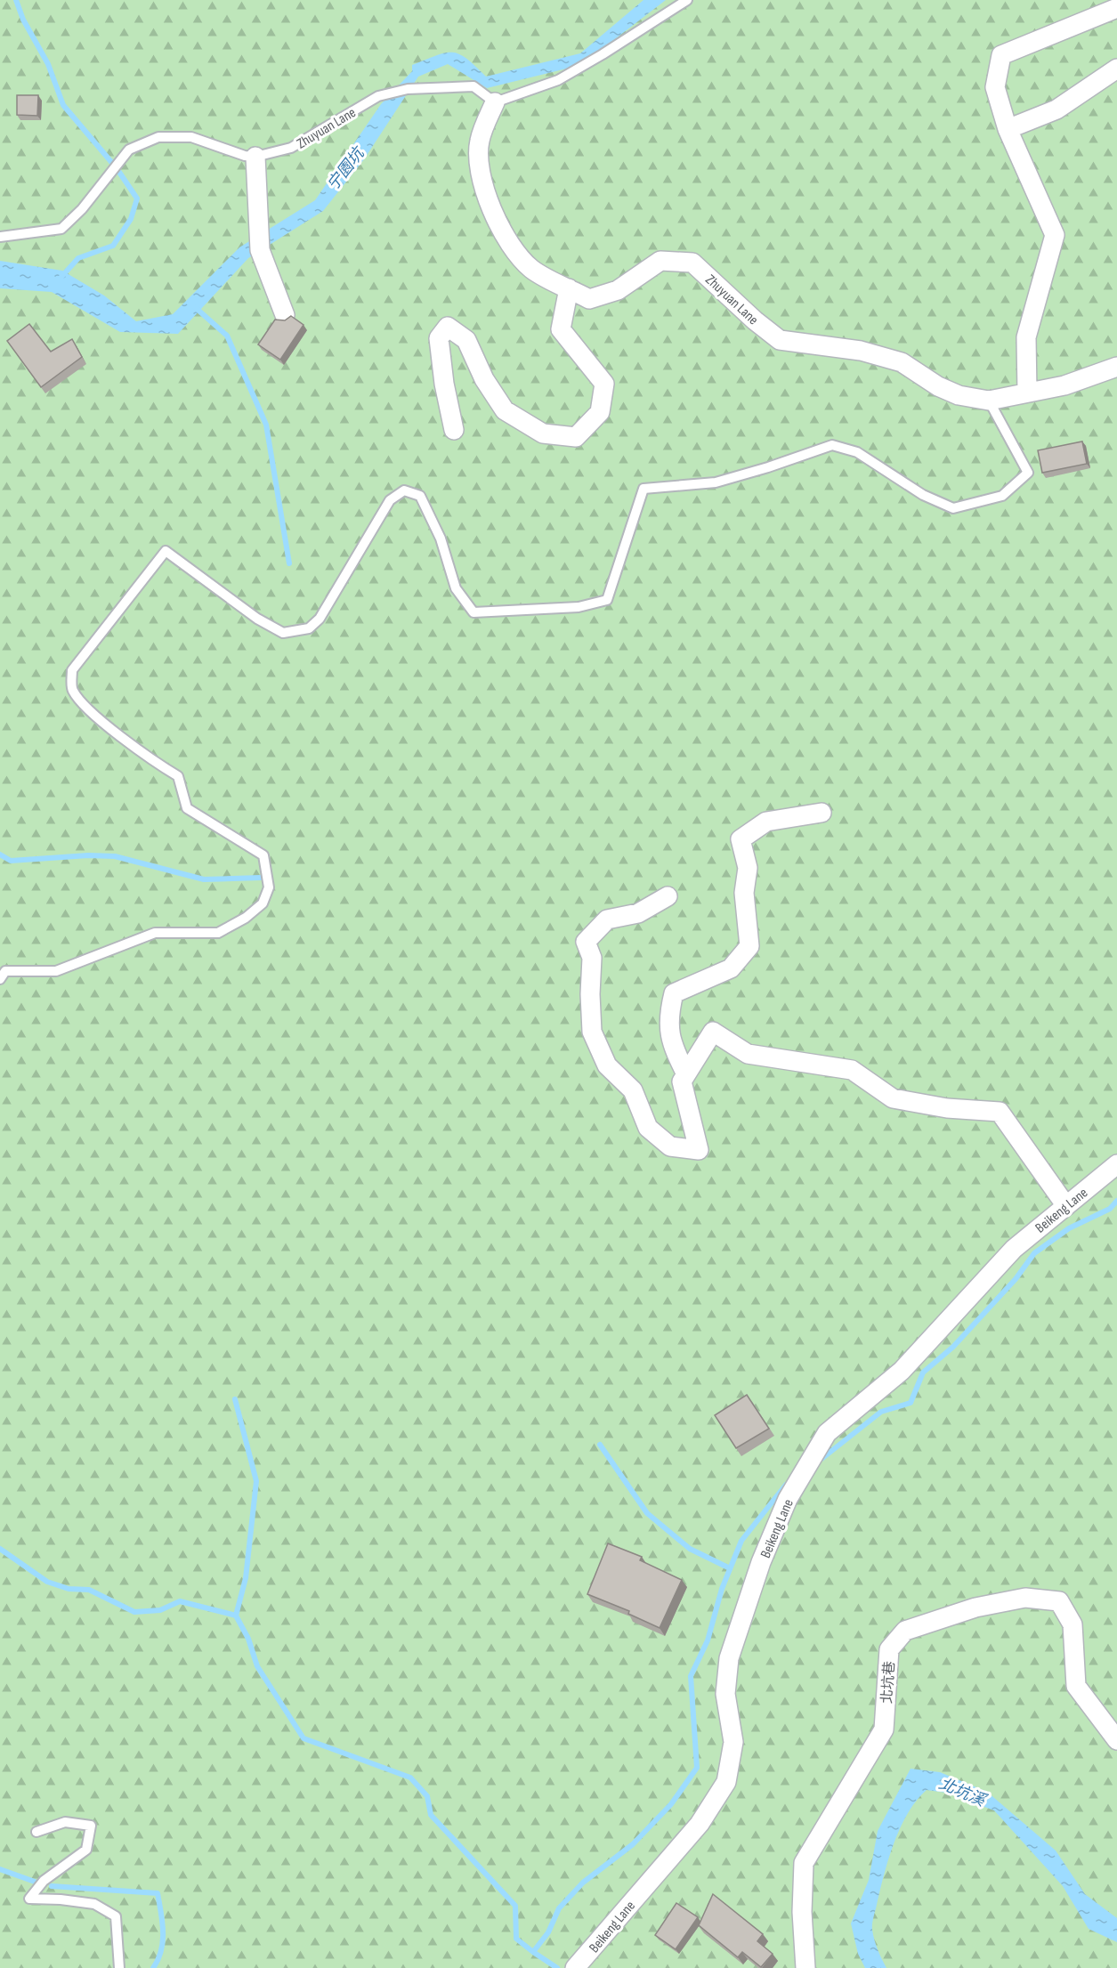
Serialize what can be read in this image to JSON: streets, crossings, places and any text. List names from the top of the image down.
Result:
{
  "streets": {
    "street": ["Zhuyuan Lane", "Beikeng Lane", "北坑巷"]
  },
  "water": ["宁園坑", "北坑溪"]
}
